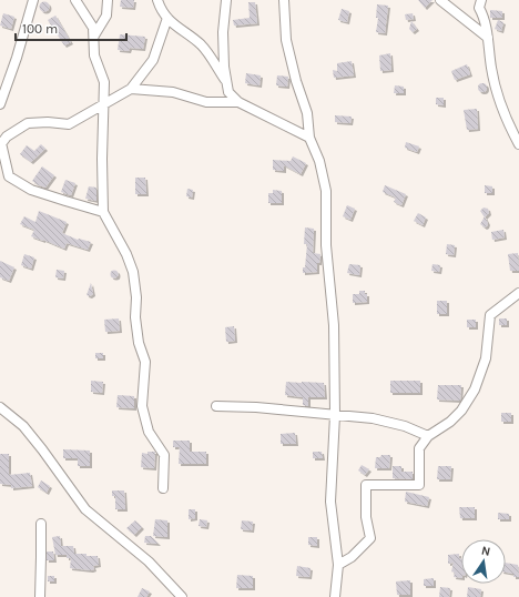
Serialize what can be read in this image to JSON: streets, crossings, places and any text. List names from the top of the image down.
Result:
{
  "scale_bar": "100 m",
  "north": "top"
}
